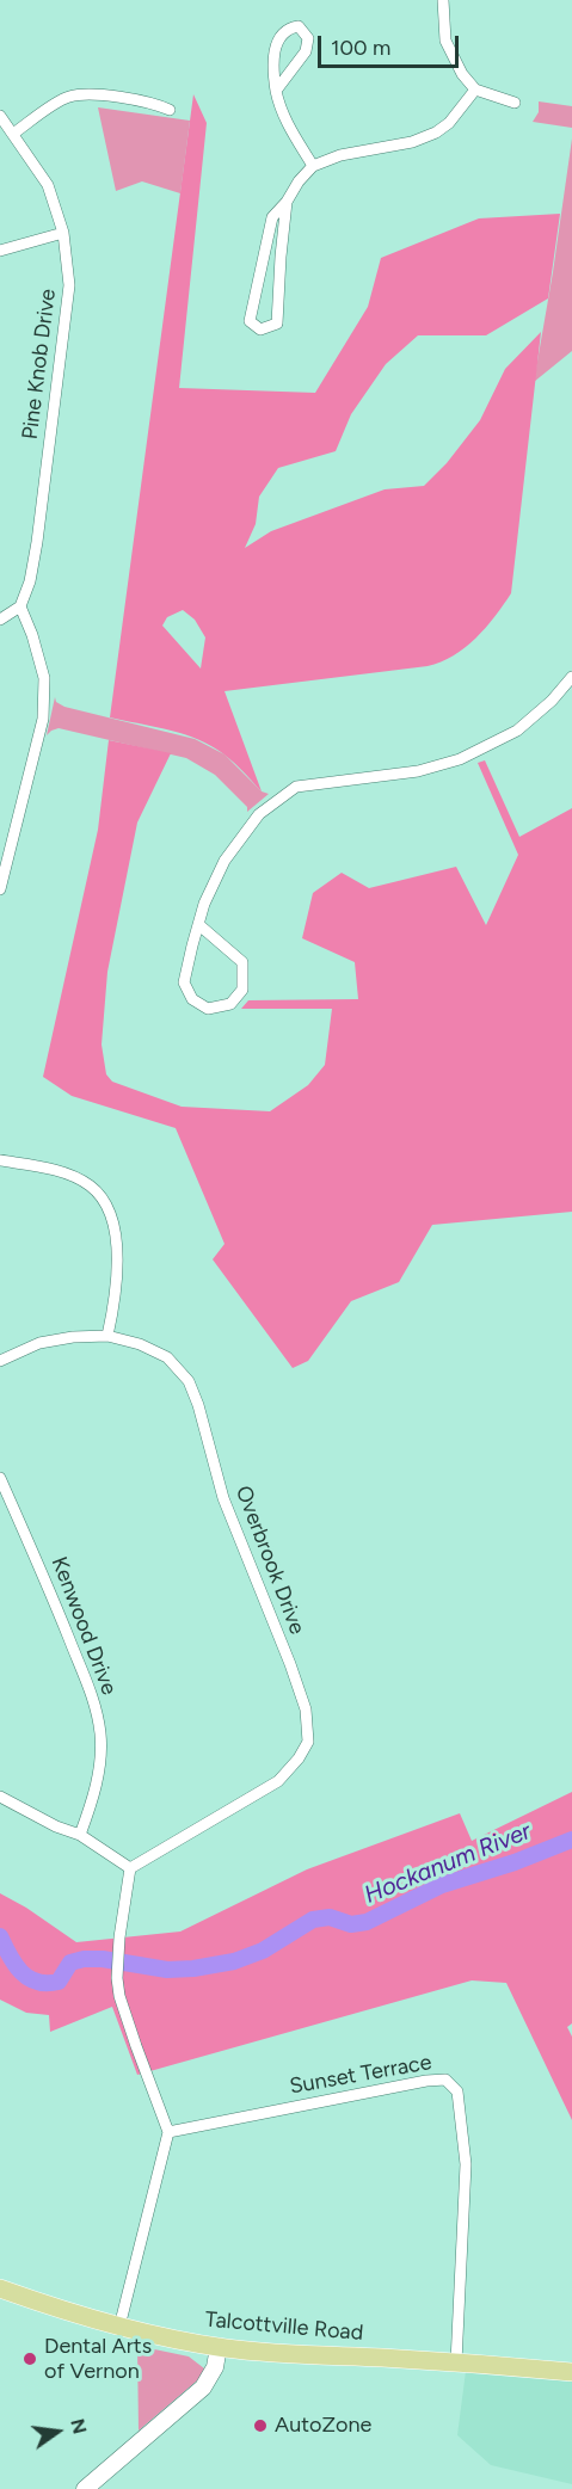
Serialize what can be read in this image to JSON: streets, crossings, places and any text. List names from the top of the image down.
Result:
{
  "streets": {
    "main road": ["Talcottville Road"],
    "street": [
      "Pine Knob Drive",
      "Overbrook Drive",
      "Kenwood Drive",
      "Sunset Terrace"
    ]
  },
  "crossings": [
    ["Sunset Terrace", "Talcottville Road"]
  ],
  "water": ["Hockanum River"],
  "places": ["Dental Arts of Vernon", "AutoZone"],
  "scale_bar": "100 m",
  "north": "right"
}
